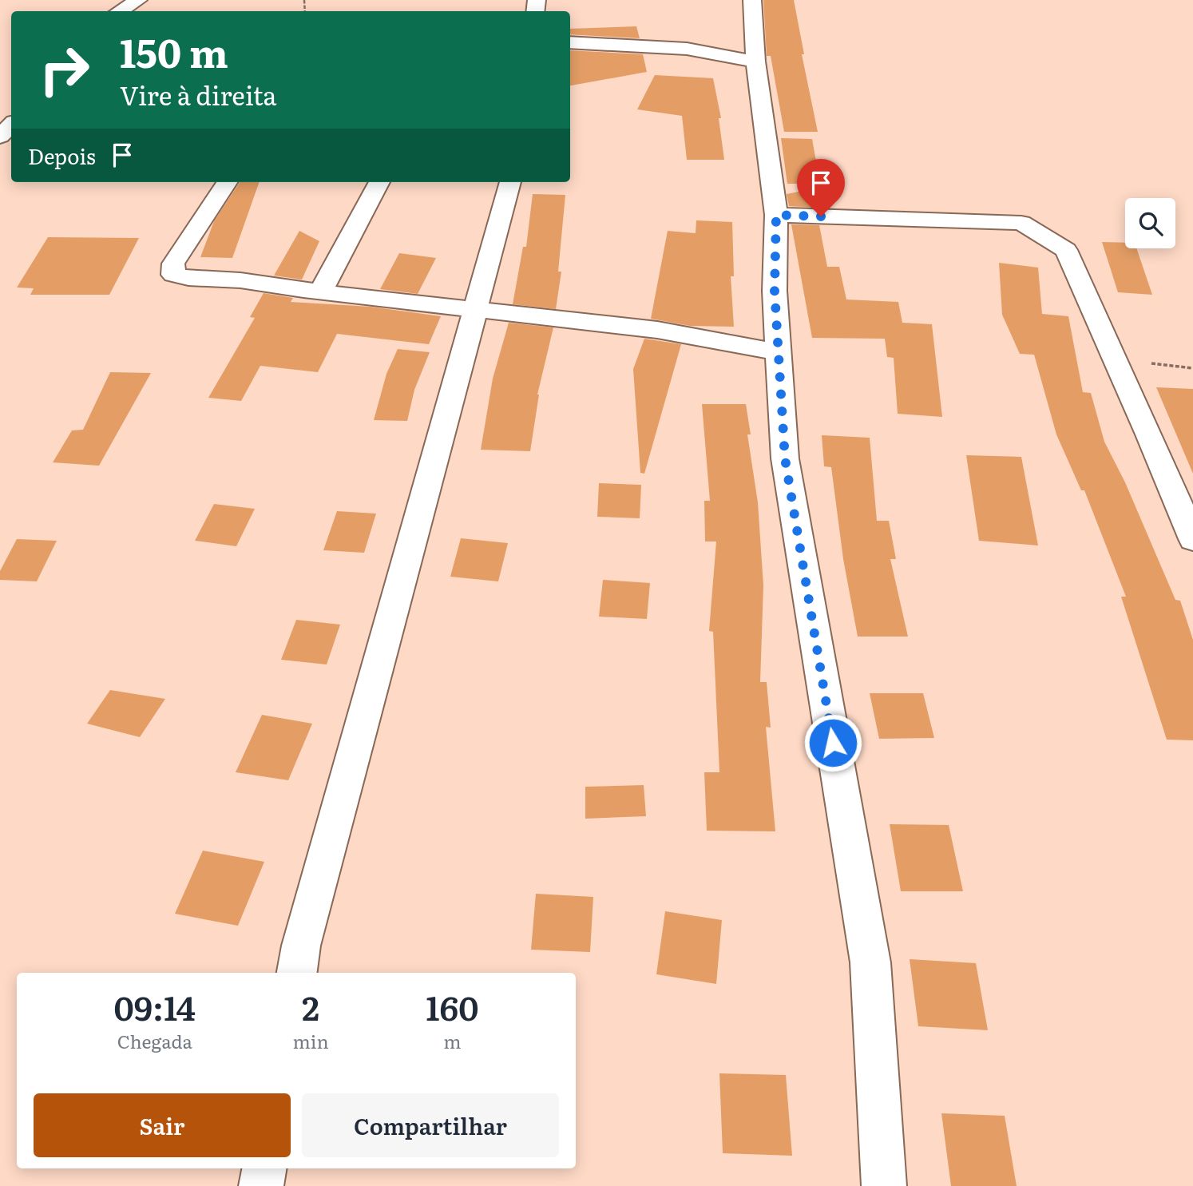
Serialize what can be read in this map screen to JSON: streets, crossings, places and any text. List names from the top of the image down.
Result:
{
  "page": {
    "turn": ["150 m", "Vire à direita"],
    "then": "Depois",
    "eta": [
      "09:14",
      "Chegada",
      "2",
      "min",
      "160",
      "m"
    ],
    "buttons": ["Sair", "Compartilhar"]
  }
}
